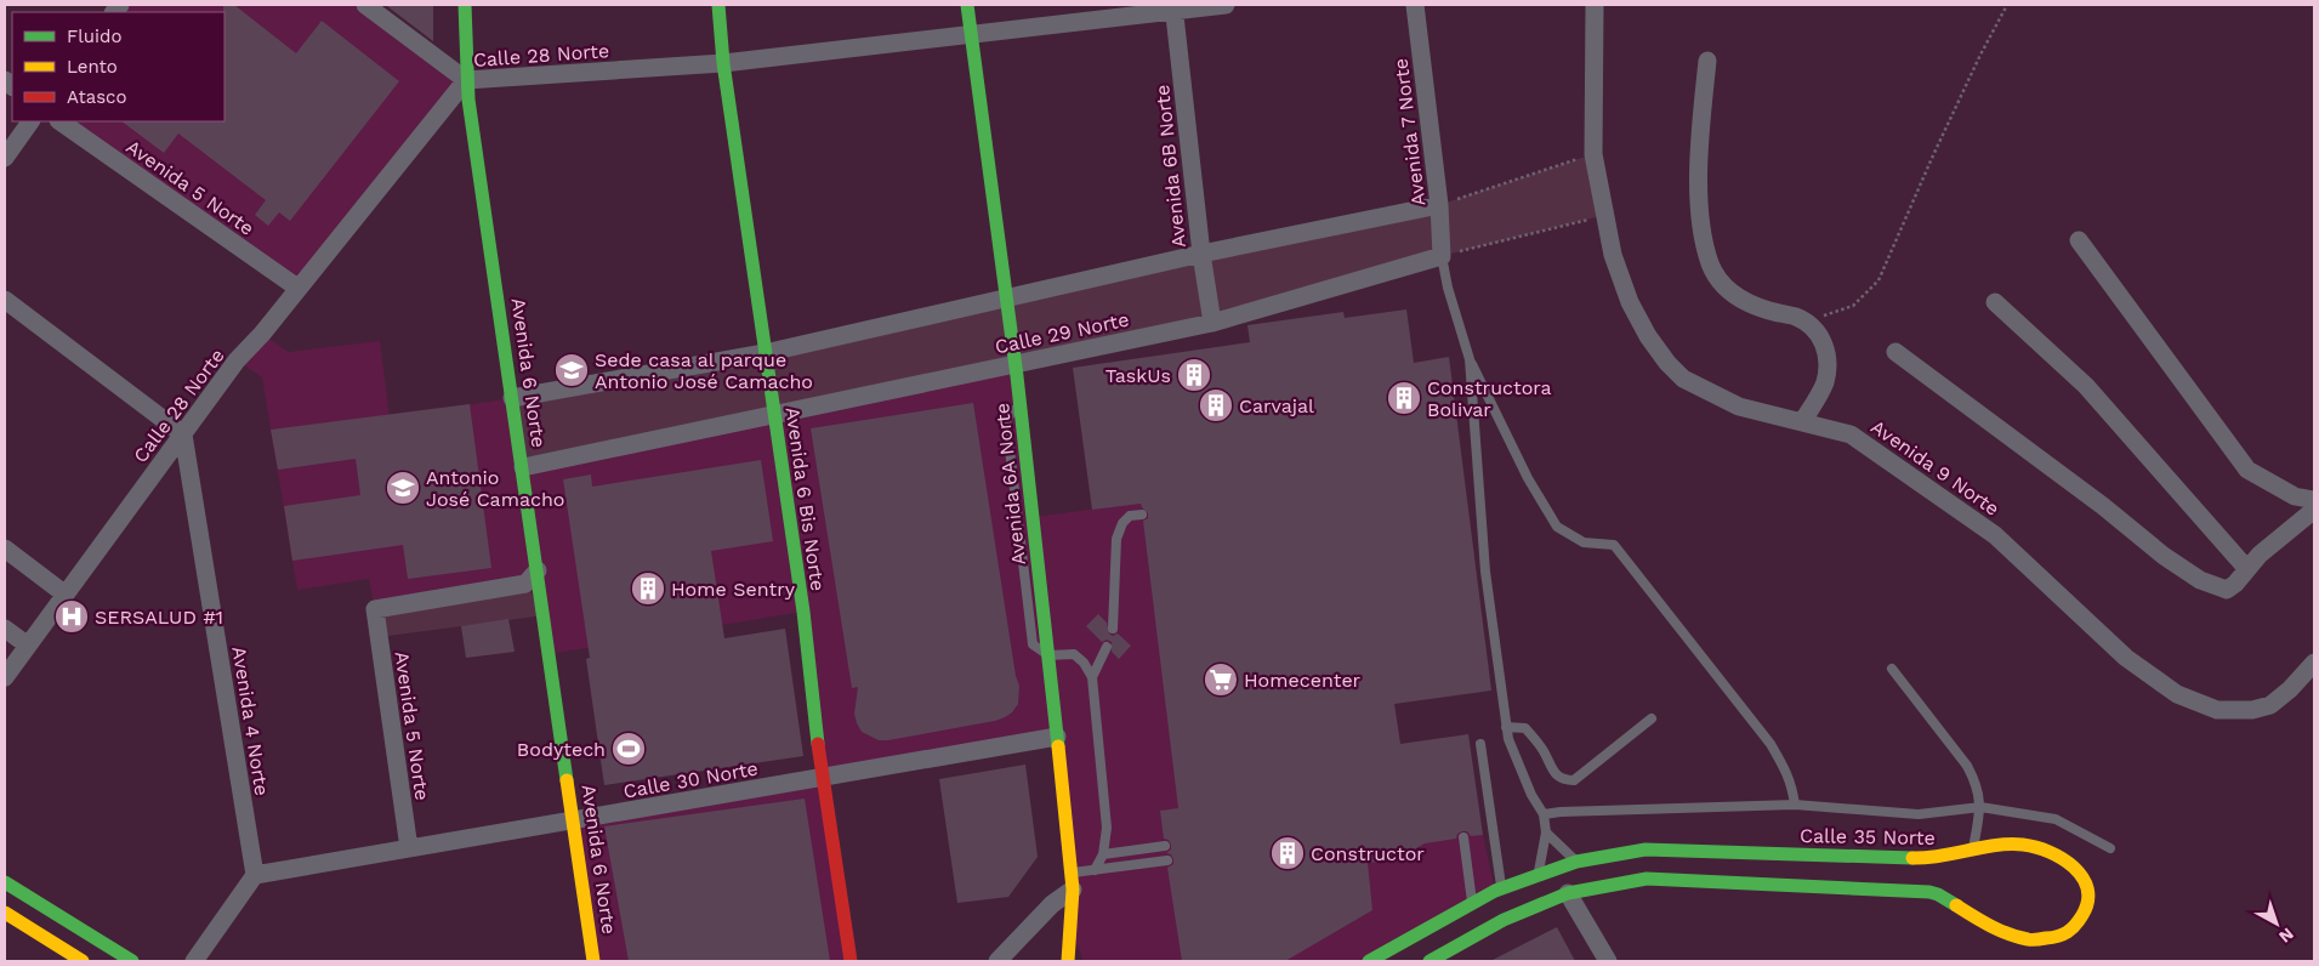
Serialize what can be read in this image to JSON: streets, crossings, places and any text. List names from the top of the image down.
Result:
{
  "streets": {
    "street": [
      "Calle 28 Norte",
      "Avenida 7 Norte",
      "Avenida 6B Norte",
      "Avenida 5 Norte",
      "Calle 29 Norte",
      "Avenida 6 Norte",
      "Avenida 9 Norte",
      "Avenida 6A Norte",
      "Avenida 6 Bis Norte",
      "Avenida 4 Norte",
      "Calle 30 Norte",
      "Calle 35 Norte"
    ]
  },
  "crossings": [
    ["Calle 28 Norte", "Avenida 6B Norte"],
    ["Calle 28 Norte", "Avenida 5 Norte"],
    ["Calle 28 Norte", "Avenida 6 Norte"],
    ["Calle 28 Norte", "Avenida 6A Norte"],
    ["Calle 28 Norte", "Avenida 6 Bis Norte"],
    ["Calle 28 Norte", "Avenida 4 Norte"],
    ["Avenida 7 Norte", "Calle 29 Norte"],
    ["Avenida 6B Norte", "Calle 29 Norte"],
    ["Avenida 5 Norte", "Avenida 6 Norte"],
    ["Avenida 5 Norte", "Calle 30 Norte"],
    ["Calle 29 Norte", "Avenida 6 Norte"],
    ["Calle 29 Norte", "Avenida 6A Norte"],
    ["Calle 29 Norte", "Avenida 6 Bis Norte"],
    ["Avenida 6 Norte", "Calle 30 Norte"],
    ["Avenida 6A Norte", "Calle 30 Norte"],
    ["Avenida 6 Bis Norte", "Calle 30 Norte"],
    ["Avenida 4 Norte", "Calle 30 Norte"]
  ],
  "places": {
    "school or university": ["Sede casa al parque Antonio José Camacho", "Antonio José Camacho"],
    "building": [
      "TaskUs",
      "Constructora Bolivar",
      "Carvajal",
      "Home Sentry",
      "Constructor"
    ],
    "hospital": ["SERSALUD #1"],
    "supermarket": ["Homecenter"],
    "sports": ["Bodytech"]
  },
  "legend": ["Fluido", "Lento", "Atasco"],
  "north": "bottom right"
}
